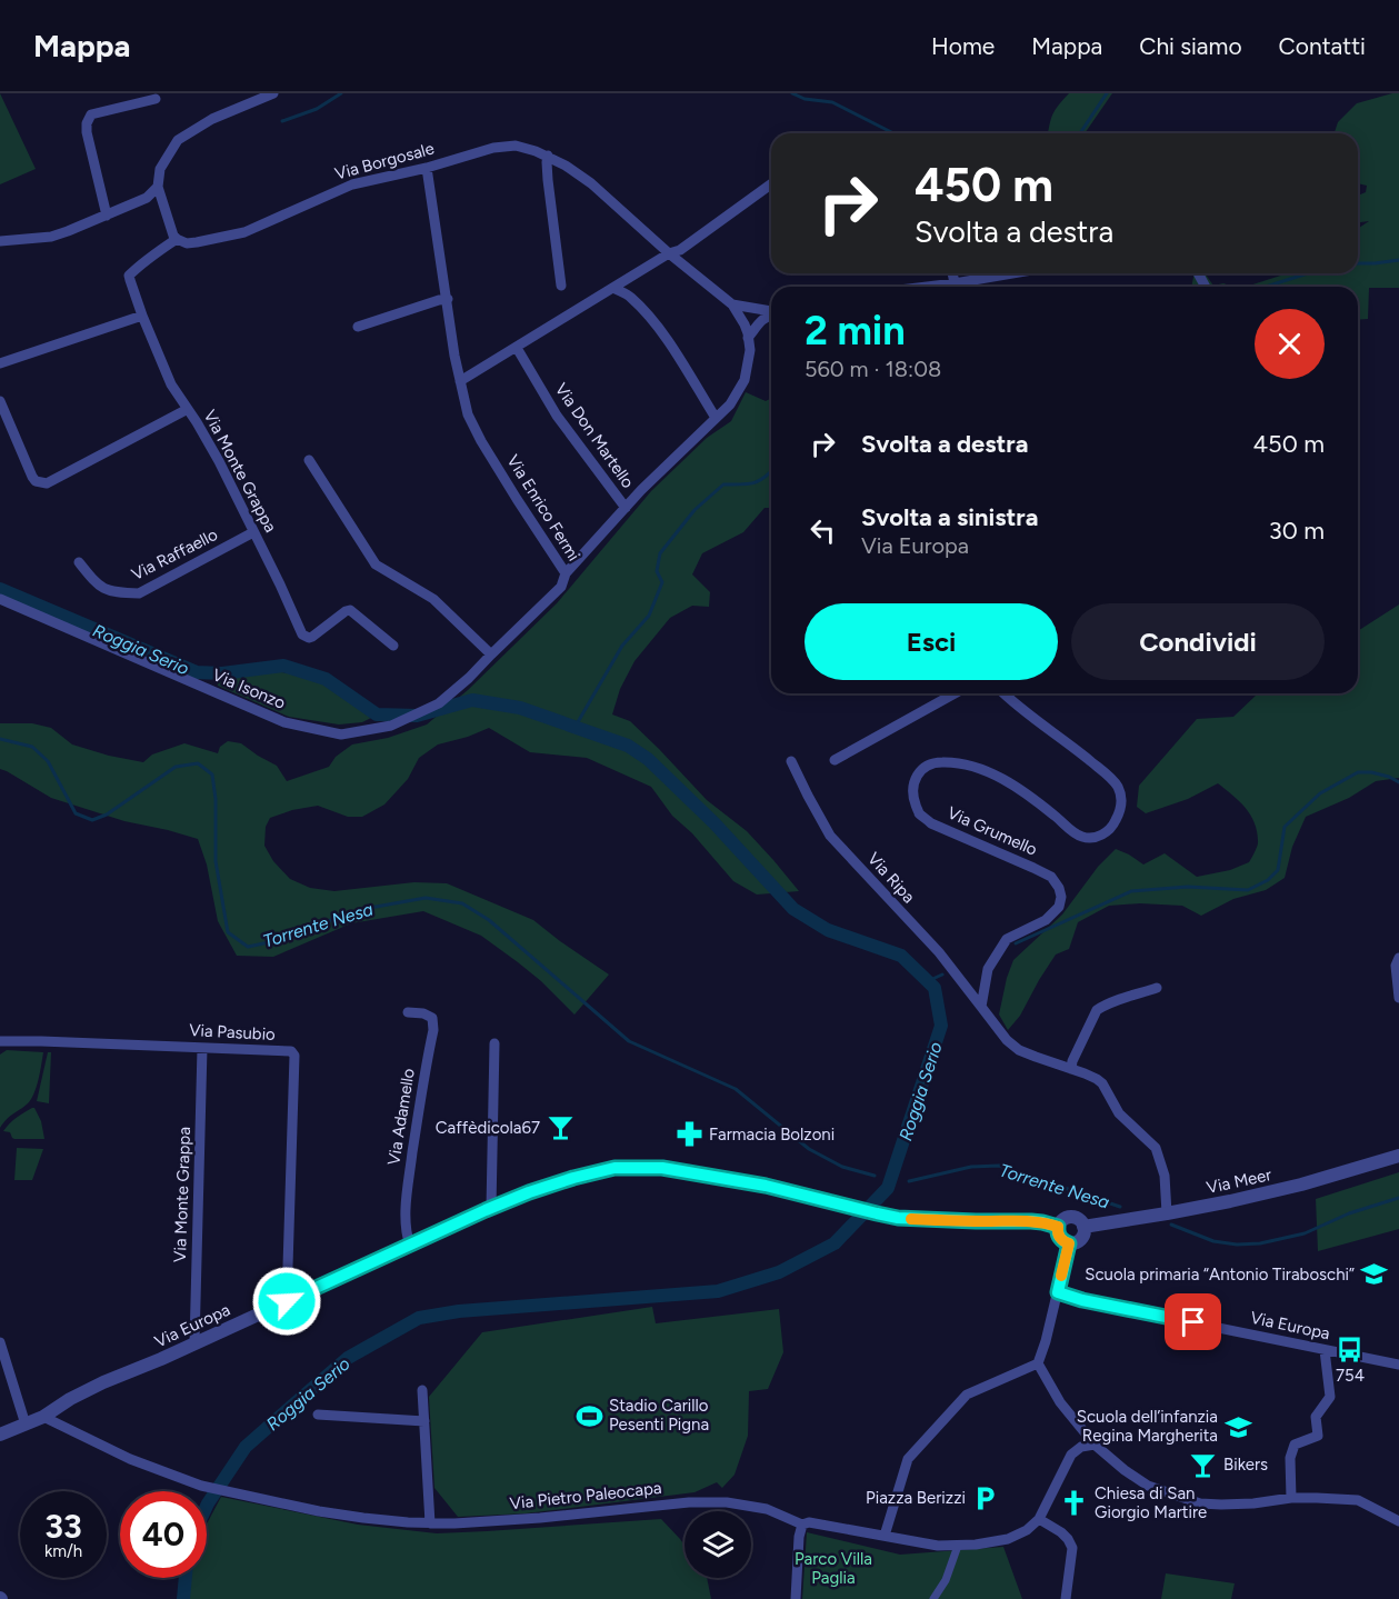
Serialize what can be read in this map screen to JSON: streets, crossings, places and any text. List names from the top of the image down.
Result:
{
  "streets": {
    "street": [
      "Via Borgosale",
      "Via Don Martello",
      "Via Monte Grappa",
      "Via Enrico Fermi",
      "Via Raffaello",
      "Via Isonzo",
      "Via Grumello",
      "Via Ripa",
      "Via Pasubio",
      "Via Adamello",
      "Via Meer",
      "Via Europa",
      "Via Pietro Paleocapa"
    ]
  },
  "crossings": [
    ["Via Borgosale", "Via Monte Grappa"],
    ["Via Borgosale", "Via Enrico Fermi"],
    ["Via Monte Grappa", "Via Raffaello"],
    ["Via Monte Grappa", "Via Pasubio"],
    ["Via Monte Grappa", "Via Europa"],
    ["Via Enrico Fermi", "Via Isonzo"],
    ["Via Grumello", "Via Ripa"],
    ["Via Pasubio", "Via Europa"],
    ["Via Adamello", "Via Europa"],
    ["Via Meer", "Via Europa"],
    ["Via Europa", "Via Pietro Paleocapa"]
  ],
  "water": ["Roggia Serio", "Torrente Nesa"],
  "parks": ["Parco Villa Paglia"],
  "places": {
    "bar": ["Caffèdicola67", "Bikers"],
    "pharmacy": ["Farmacia Bolzoni"],
    "school or university": ["Scuola primaria “Antonio Tiraboschi”", "Scuola dell’infanzia Regina Margherita"],
    "bus stop": ["754"],
    "sports": ["Stadio Carillo Pesenti Pigna"],
    "parking": ["Piazza Berizzi"],
    "church": ["Chiesa di San Giorgio Martire"]
  },
  "page": {
    "header": "Mappa",
    "nav": [
      "Home",
      "Mappa",
      "Chi siamo",
      "Contatti"
    ],
    "turn": ["450 m", "Svolta a destra"],
    "heading": ["2 min", "560 m · 18:08"],
    "list": [
      {
        "name": "Svolta a destra",
        "value": "450 m"
      },
      {
        "name": "Svolta a sinistra",
        "note": "Via Europa",
        "value": "30 m"
      }
    ],
    "buttons": ["Esci", "Condividi"],
    "speed": "33 km/h",
    "limit": "40"
  }
}
